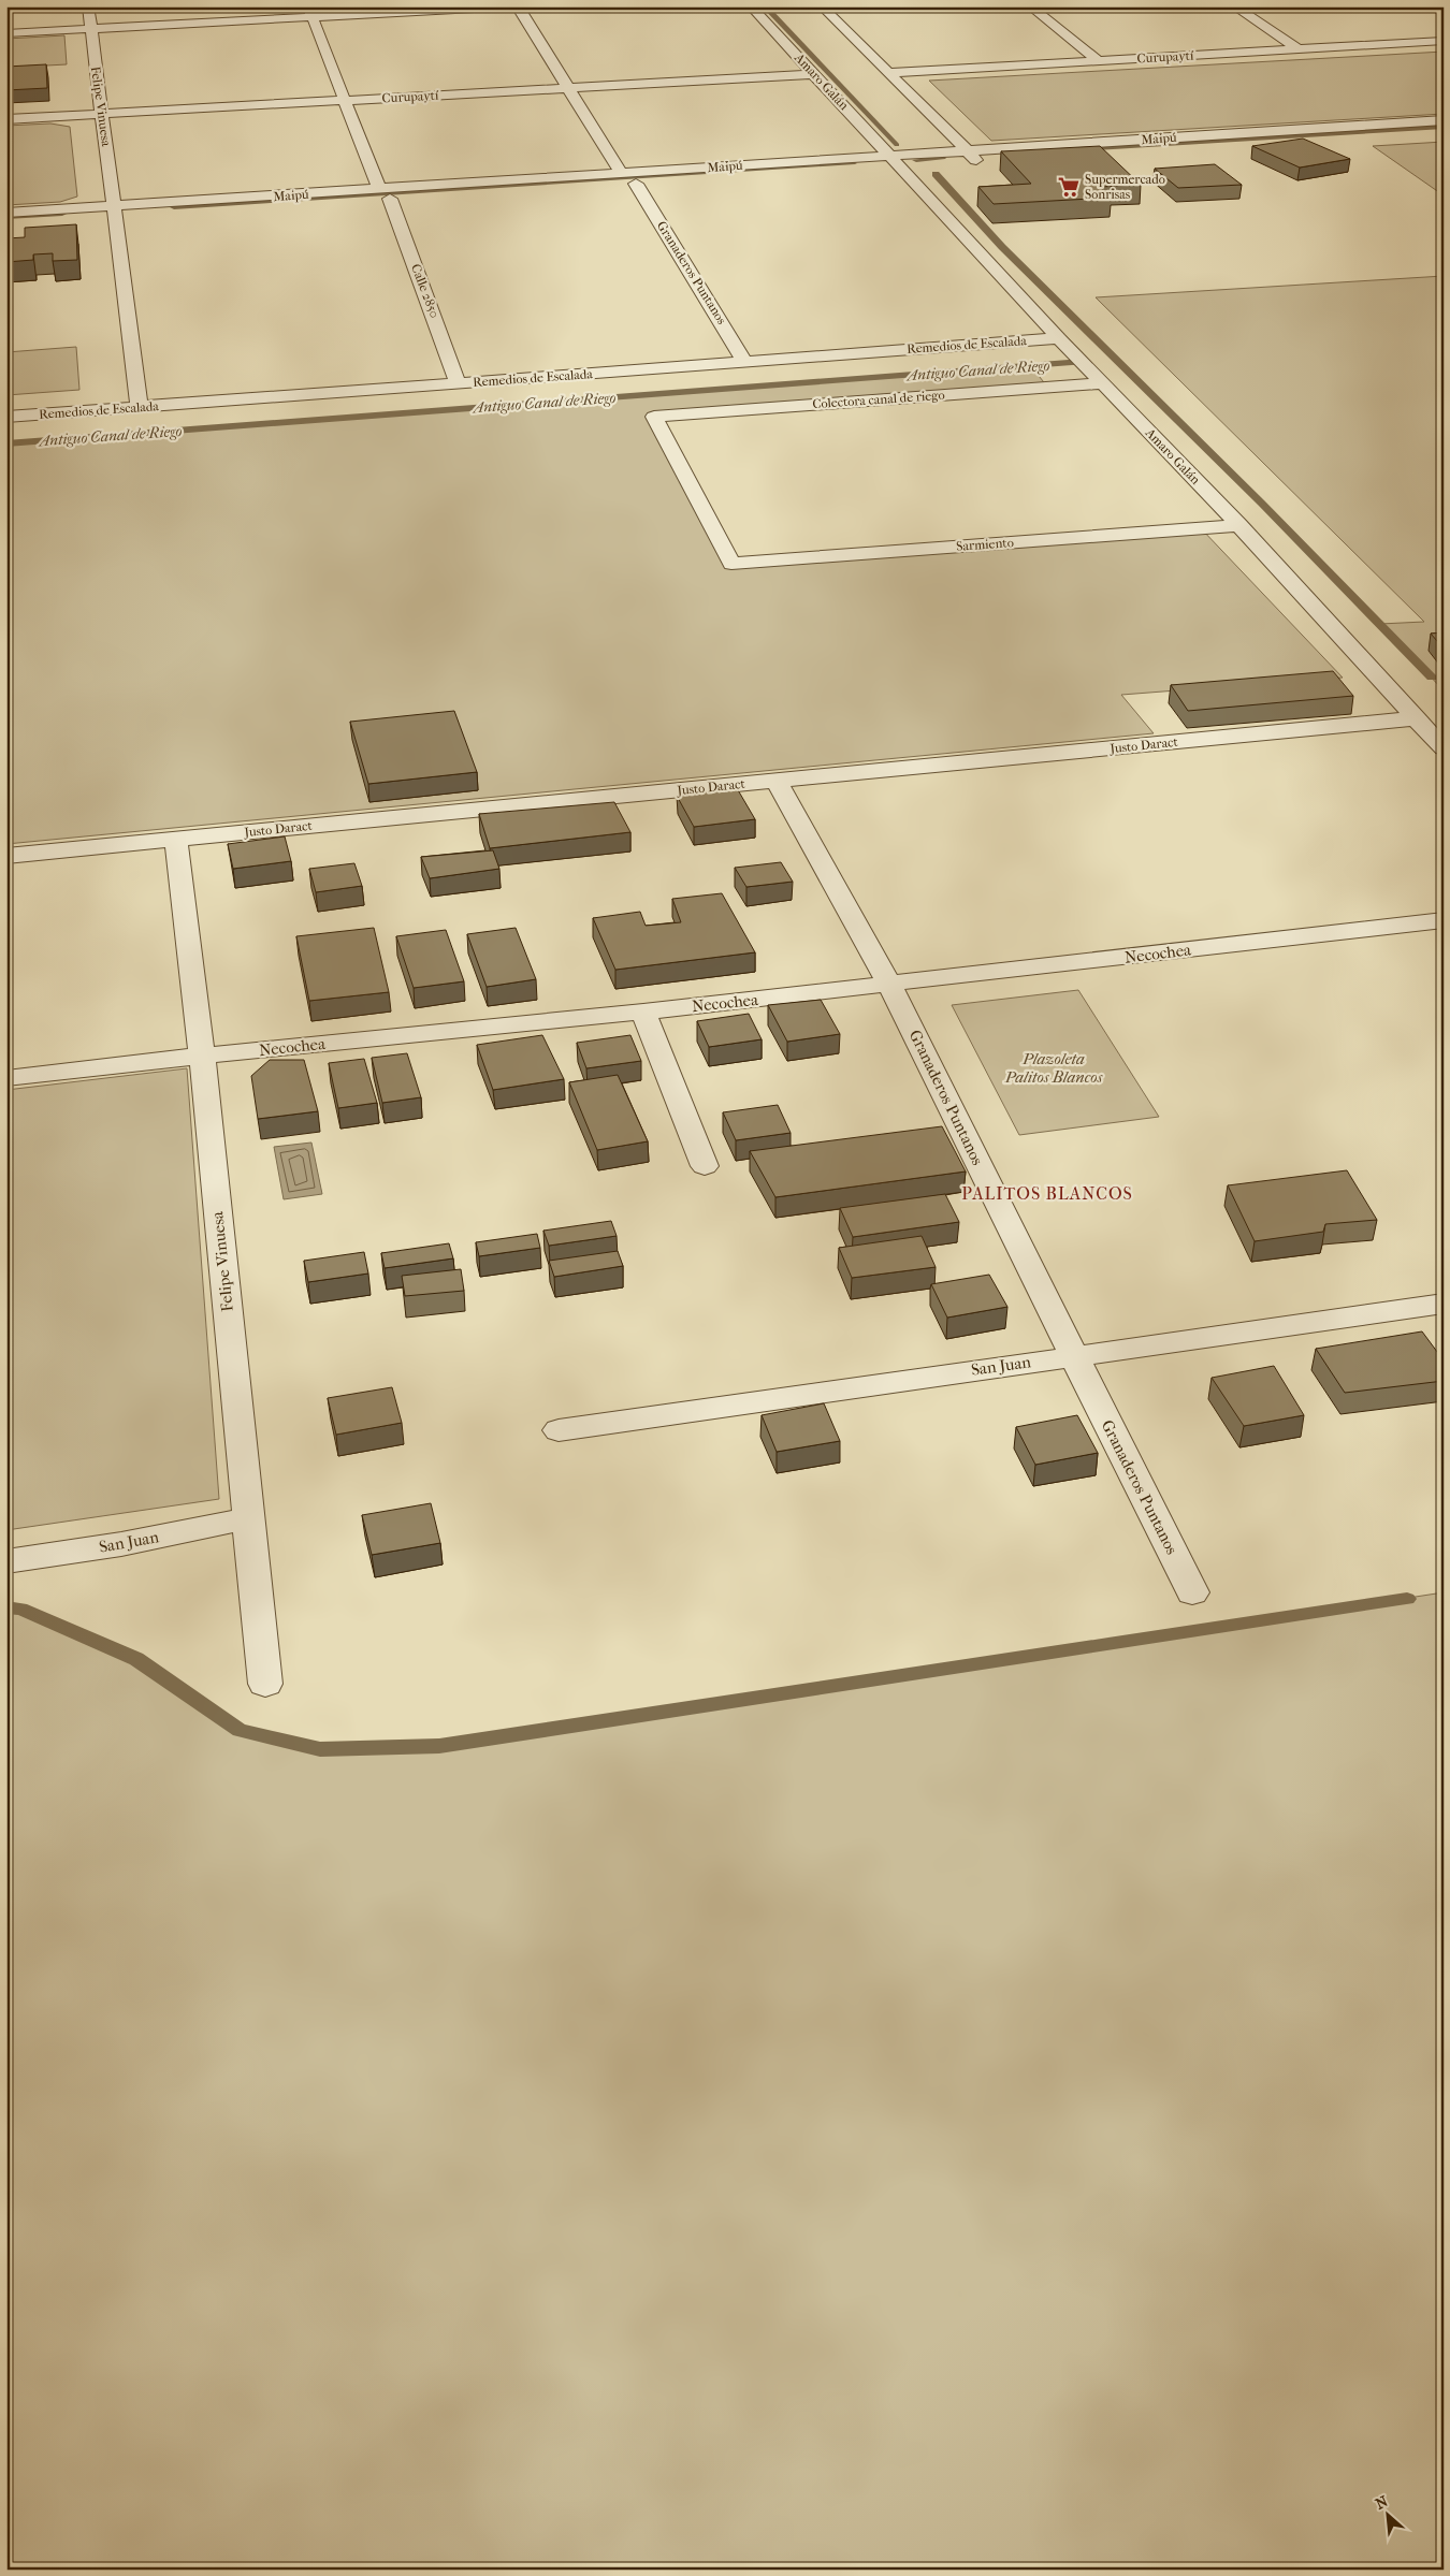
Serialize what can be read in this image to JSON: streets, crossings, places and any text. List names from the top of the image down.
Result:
{
  "streets": {
    "street": [
      "Curupaytí",
      "Amaro Galán",
      "Felipe Vinuesa",
      "Maipú",
      "Granaderos Puntanos",
      "Calle 2850",
      "Remedios de Escalada",
      "Colectora canal de riego",
      "Sarmiento",
      "Justo Daract",
      "Necochea",
      "San Juan"
    ]
  },
  "crossings": [
    ["Curupaytí", "Amaro Galán"],
    ["Curupaytí", "Felipe Vinuesa"],
    ["Curupaytí", "Calle 2850"],
    ["Amaro Galán", "Maipú"],
    ["Amaro Galán", "Remedios de Escalada"],
    ["Amaro Galán", "Colectora canal de riego"],
    ["Amaro Galán", "Sarmiento"],
    ["Amaro Galán", "Justo Daract"],
    ["Felipe Vinuesa", "Maipú"],
    ["Felipe Vinuesa", "Remedios de Escalada"],
    ["Felipe Vinuesa", "Justo Daract"],
    ["Felipe Vinuesa", "Necochea"],
    ["Felipe Vinuesa", "San Juan"],
    ["Maipú", "Granaderos Puntanos"],
    ["Maipú", "Calle 2850"],
    ["Granaderos Puntanos", "Remedios de Escalada"],
    ["Granaderos Puntanos", "Justo Daract"],
    ["Granaderos Puntanos", "Necochea"],
    ["Granaderos Puntanos", "San Juan"],
    ["Calle 2850", "Remedios de Escalada"],
    ["Colectora canal de riego", "Sarmiento"]
  ],
  "districts": ["PALITOS BLANCOS"],
  "water": ["Antiguo Canal de Riego"],
  "parks": ["Plazoleta Palitos Blancos"],
  "places": {
    "supermarket": ["Supermercado Sonrisas"]
  },
  "north": "top left"
}
